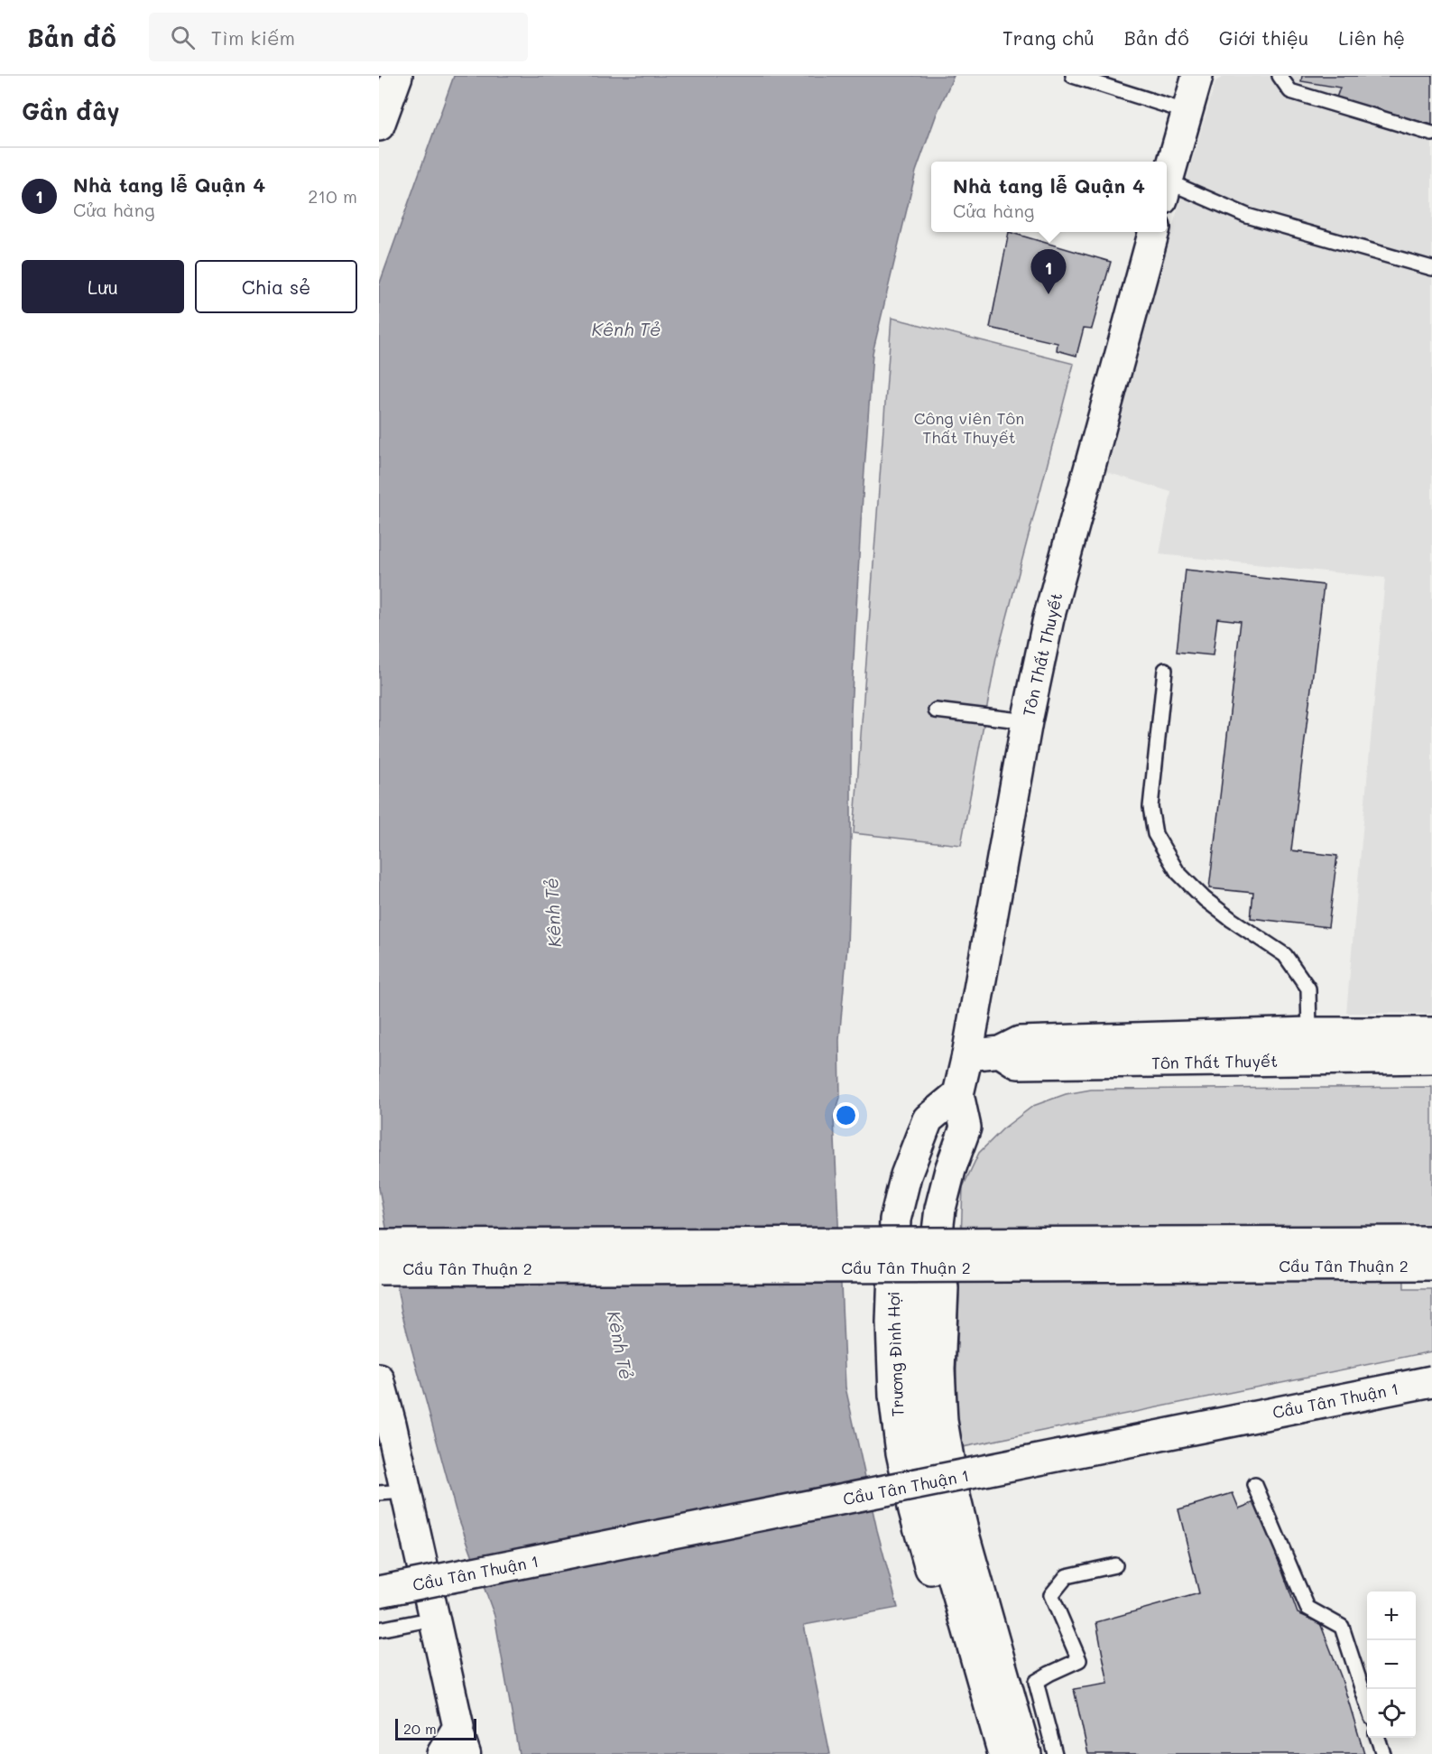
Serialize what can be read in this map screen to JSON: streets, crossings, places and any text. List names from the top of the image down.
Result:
{
  "streets": {
    "main road": [
      "Tôn Thất Thuyết",
      "Cầu Tân Thuận 2",
      "Trương Đình Hợi",
      "Cầu Tân Thuận 1"
    ]
  },
  "crossings": [
    ["Tôn Thất Thuyết", "Trương Đình Hợi"]
  ],
  "water": ["Kênh Tẻ"],
  "parks": ["Công viên Tôn Thất Thuyết"],
  "scale_bar": "20 m",
  "page": {
    "header": "Bản đồ",
    "search": "Tìm kiếm",
    "nav": [
      "Trang chủ",
      "Bản đồ",
      "Giới thiệu",
      "Liên hệ"
    ],
    "heading": "Gần đây",
    "list": [
      {
        "mark": "1",
        "name": "Nhà tang lễ Quận 4",
        "note": "Cửa hàng",
        "value": "210 m"
      }
    ],
    "popup": ["Nhà tang lễ Quận 4", "Cửa hàng"],
    "buttons": ["Lưu", "Chia sẻ"],
    "pins": "1",
    "map_buttons": ["+", "−"],
    "scale": "20 m"
  }
}
